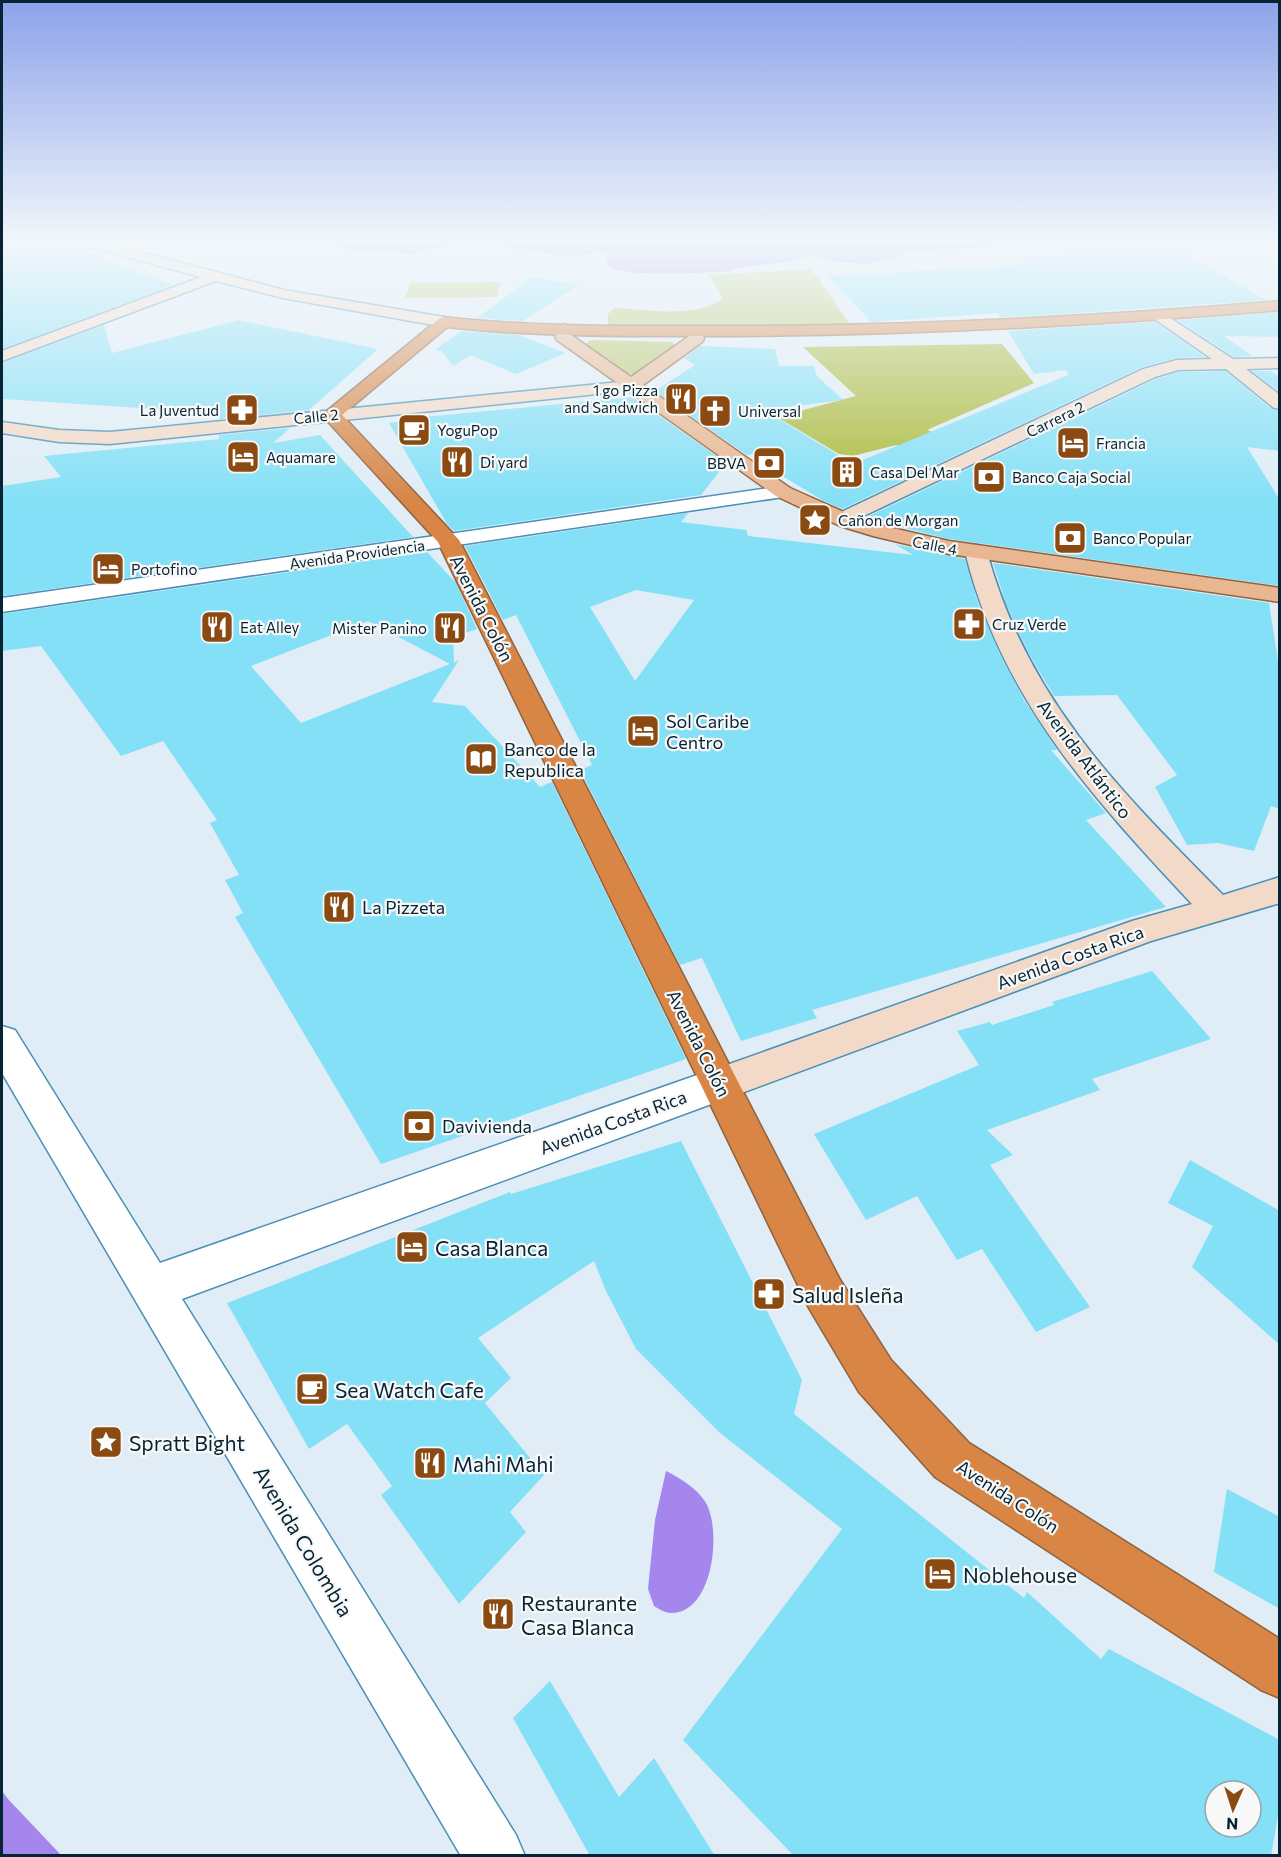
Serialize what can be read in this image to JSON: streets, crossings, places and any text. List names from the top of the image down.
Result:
{
  "streets": {
    "highway": ["Avenida Colón"],
    "main road": ["Calle 4"],
    "street": [
      "Calle 2",
      "Carrera 2",
      "Avenida Providencia",
      "Avenida Atlántico",
      "Avenida Costa Rica",
      "Avenida Colombia"
    ]
  },
  "crossings": [
    ["Calle 2", "Calle 4"],
    ["Calle 2", "Avenida Colón"],
    ["Carrera 2", "Calle 4"],
    ["Calle 4", "Avenida Providencia"],
    ["Calle 4", "Avenida Atlántico"],
    ["Avenida Providencia", "Avenida Colón"],
    ["Avenida Colón", "Avenida Costa Rica"],
    ["Avenida Atlántico", "Avenida Costa Rica"],
    ["Avenida Costa Rica", "Avenida Colombia"]
  ],
  "places": {
    "restaurant": [
      "1 go Pizza and Sandwich",
      "Di yard",
      "Eat Alley",
      "Mister Panino",
      "La Pizzeta",
      "Mahi Mahi",
      "Restaurante Casa Blanca"
    ],
    "pharmacy": ["La Juventud", "Cruz Verde", "Salud Isleña"],
    "church": ["Universal"],
    "cafe": ["YoguPop", "Sea Watch Cafe"],
    "hotel": [
      "Francia",
      "Aquamare",
      "Portofino",
      "Sol Caribe Centro",
      "Casa Blanca",
      "Noblehouse"
    ],
    "bank": [
      "BBVA",
      "Banco Caja Social",
      "Banco Popular",
      "Davivienda"
    ],
    "building": ["Casa Del Mar"],
    "place": ["Cañon de Morgan", "Spratt Bight"],
    "library": ["Banco de la Republica"]
  },
  "north": "bottom"
}
